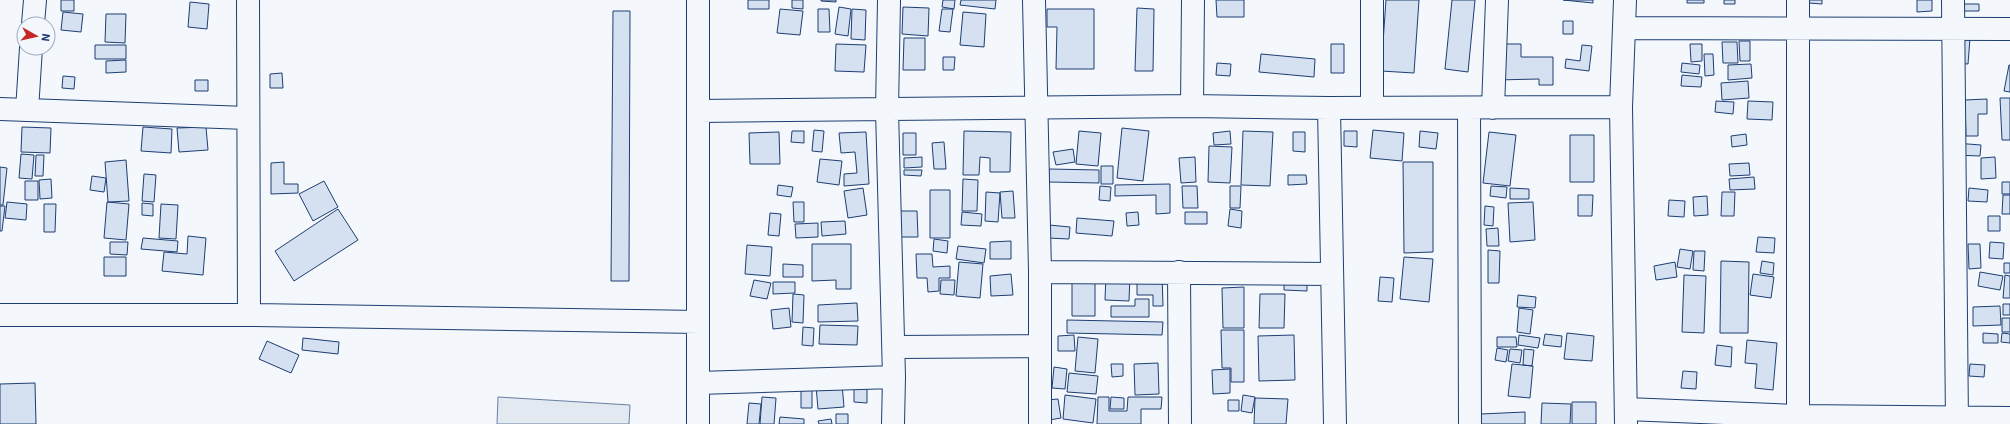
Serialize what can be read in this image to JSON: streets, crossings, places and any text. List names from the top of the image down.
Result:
{
  "north": "right"
}
